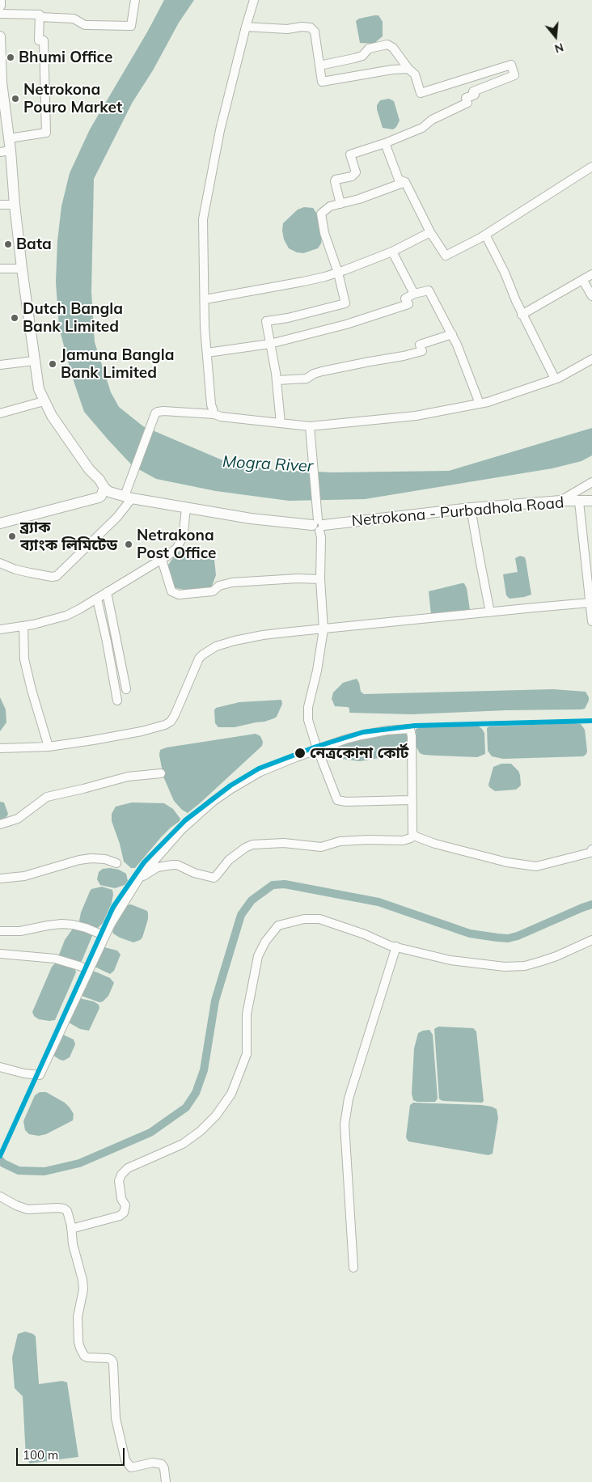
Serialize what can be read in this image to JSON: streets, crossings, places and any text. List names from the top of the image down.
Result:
{
  "streets": {
    "main road": ["Netrokona - Purbadhola Road"]
  },
  "water": ["Mogra River"],
  "places": [
    "Bhumi Office",
    "Netrokona Pouro Market",
    "Bata",
    "Dutch Bangla Bank Limited",
    "Jamuna Bangla Bank Limited",
    "ব্র্যাক ব্যাংক লিমিটেড",
    "Netrakona Post Office",
    "নেত্রকোনা কোর্ট"
  ],
  "scale_bar": "100 m",
  "north": "bottom"
}
